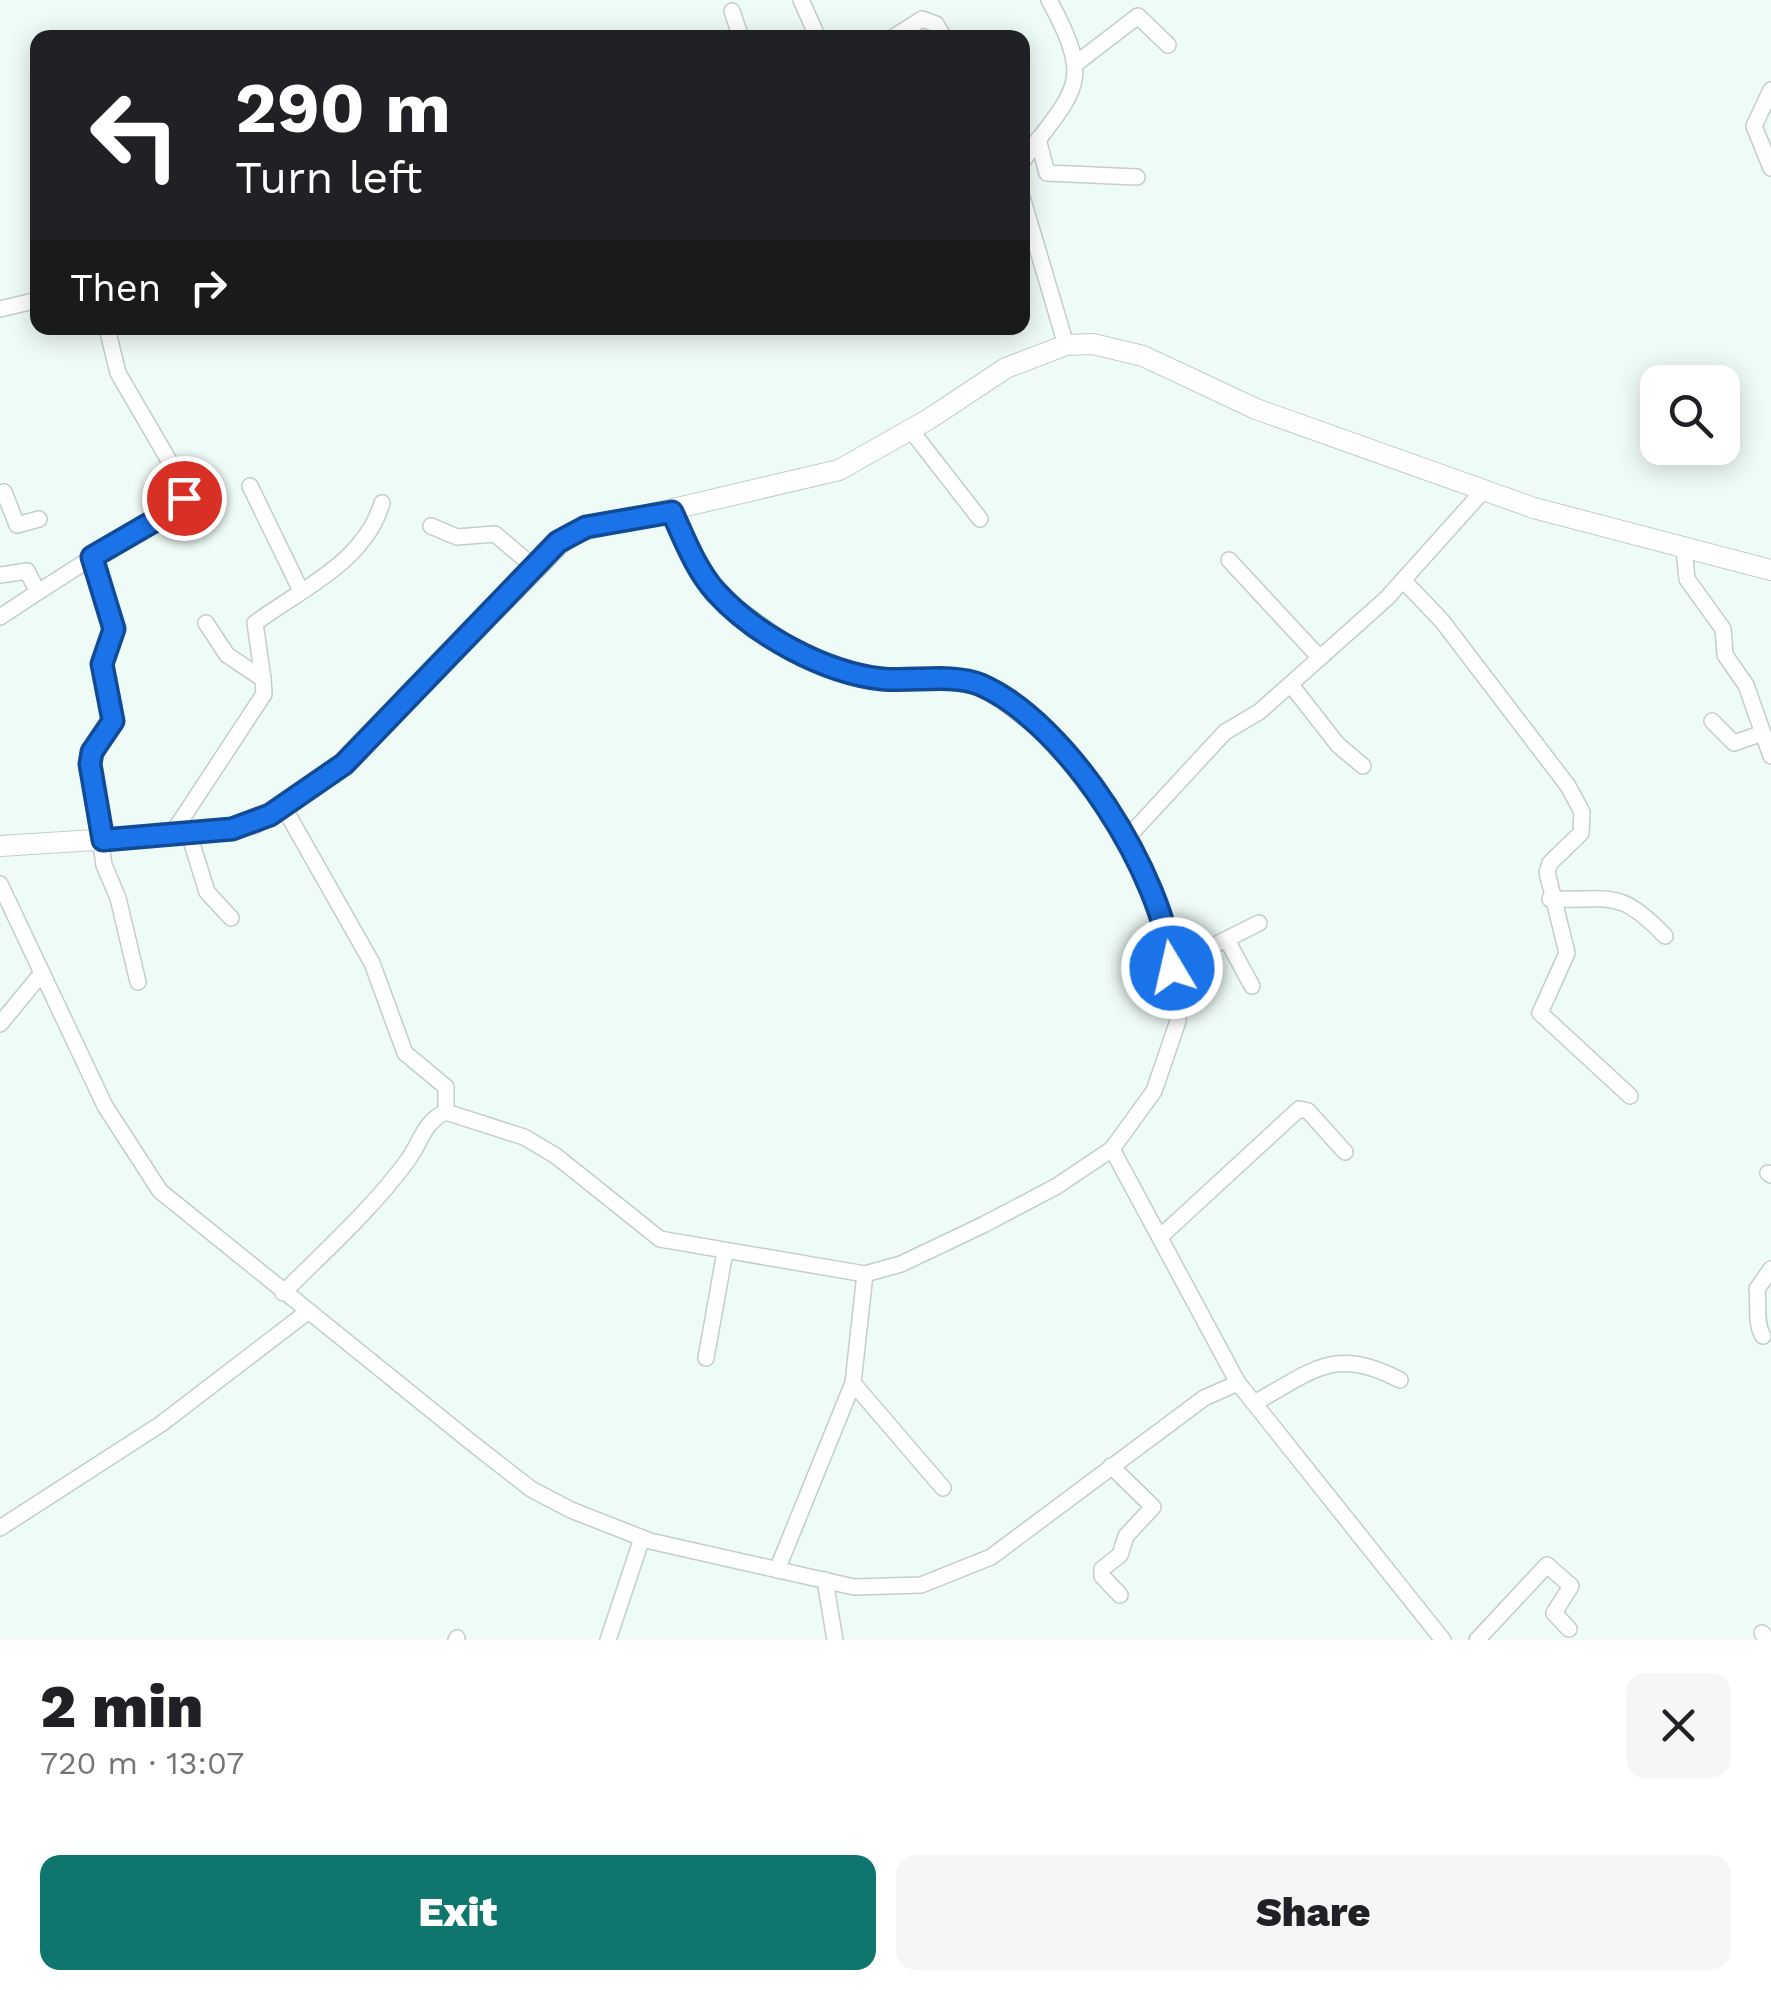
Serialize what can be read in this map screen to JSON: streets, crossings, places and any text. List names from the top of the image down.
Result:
{
  "page": {
    "turn": ["290 m", "Turn left"],
    "then": "Then",
    "heading": ["2 min", "720 m · 13:07"],
    "buttons": ["Exit", "Share"]
  }
}
